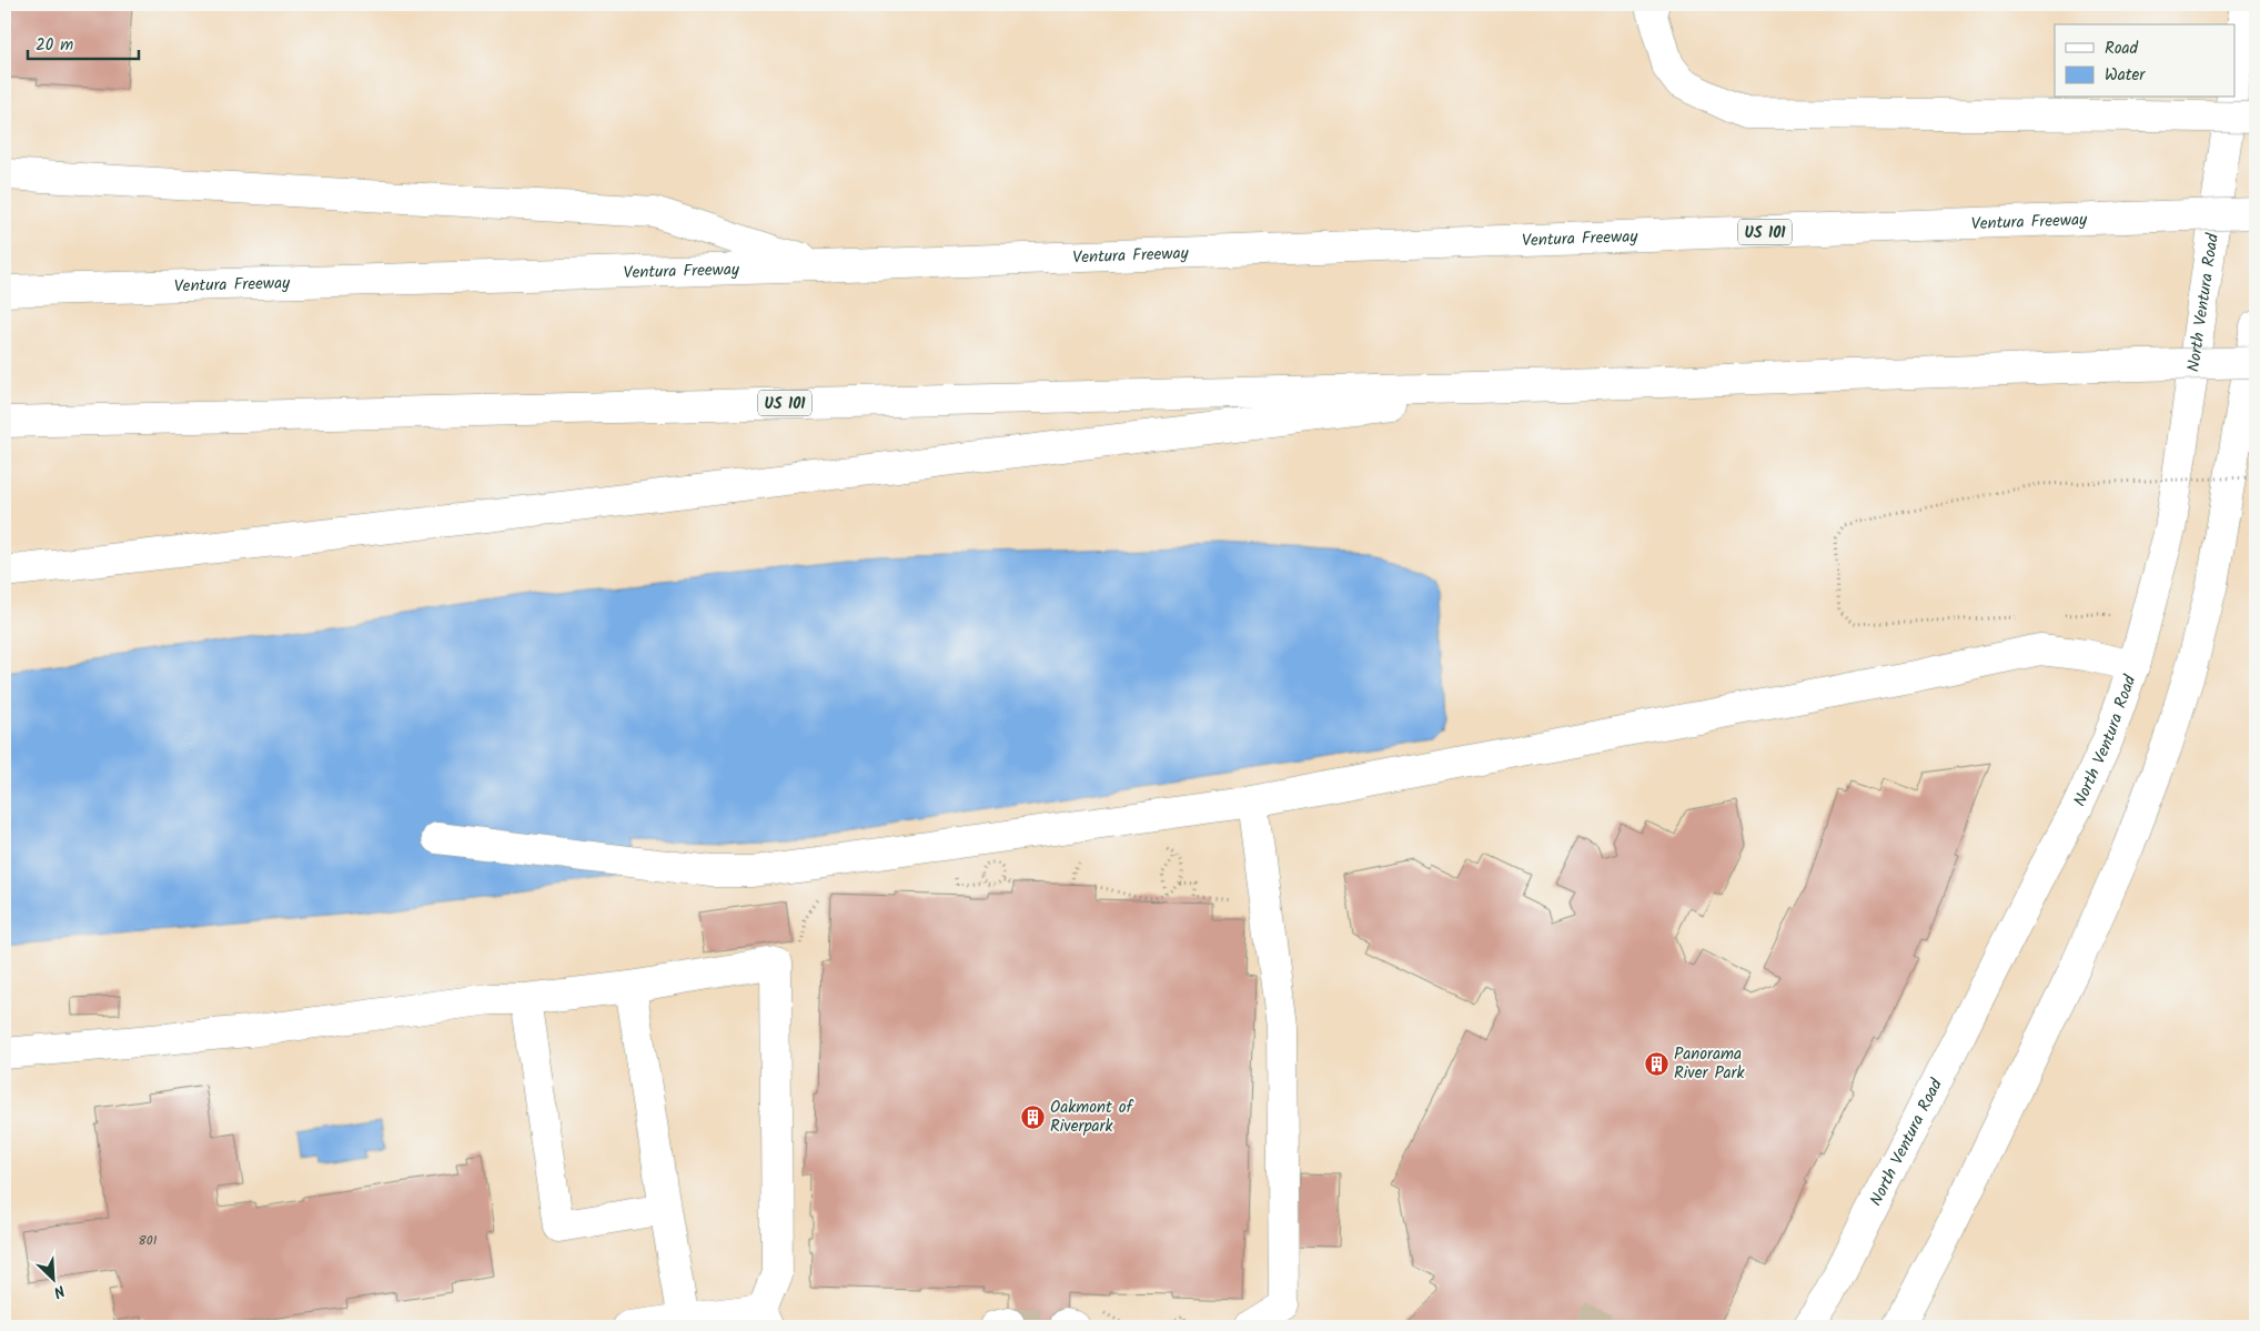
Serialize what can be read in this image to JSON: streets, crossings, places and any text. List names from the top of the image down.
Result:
{
  "streets": {
    "main road": ["Ventura Freeway", "US 101", "North Ventura Road"]
  },
  "places": {
    "building": ["Panorama River Park", "Oakmont of Riverpark"]
  },
  "house_numbers": ["801"],
  "legend": ["Road", "Water"],
  "scale_bar": "20 m",
  "north": "bottom right"
}
